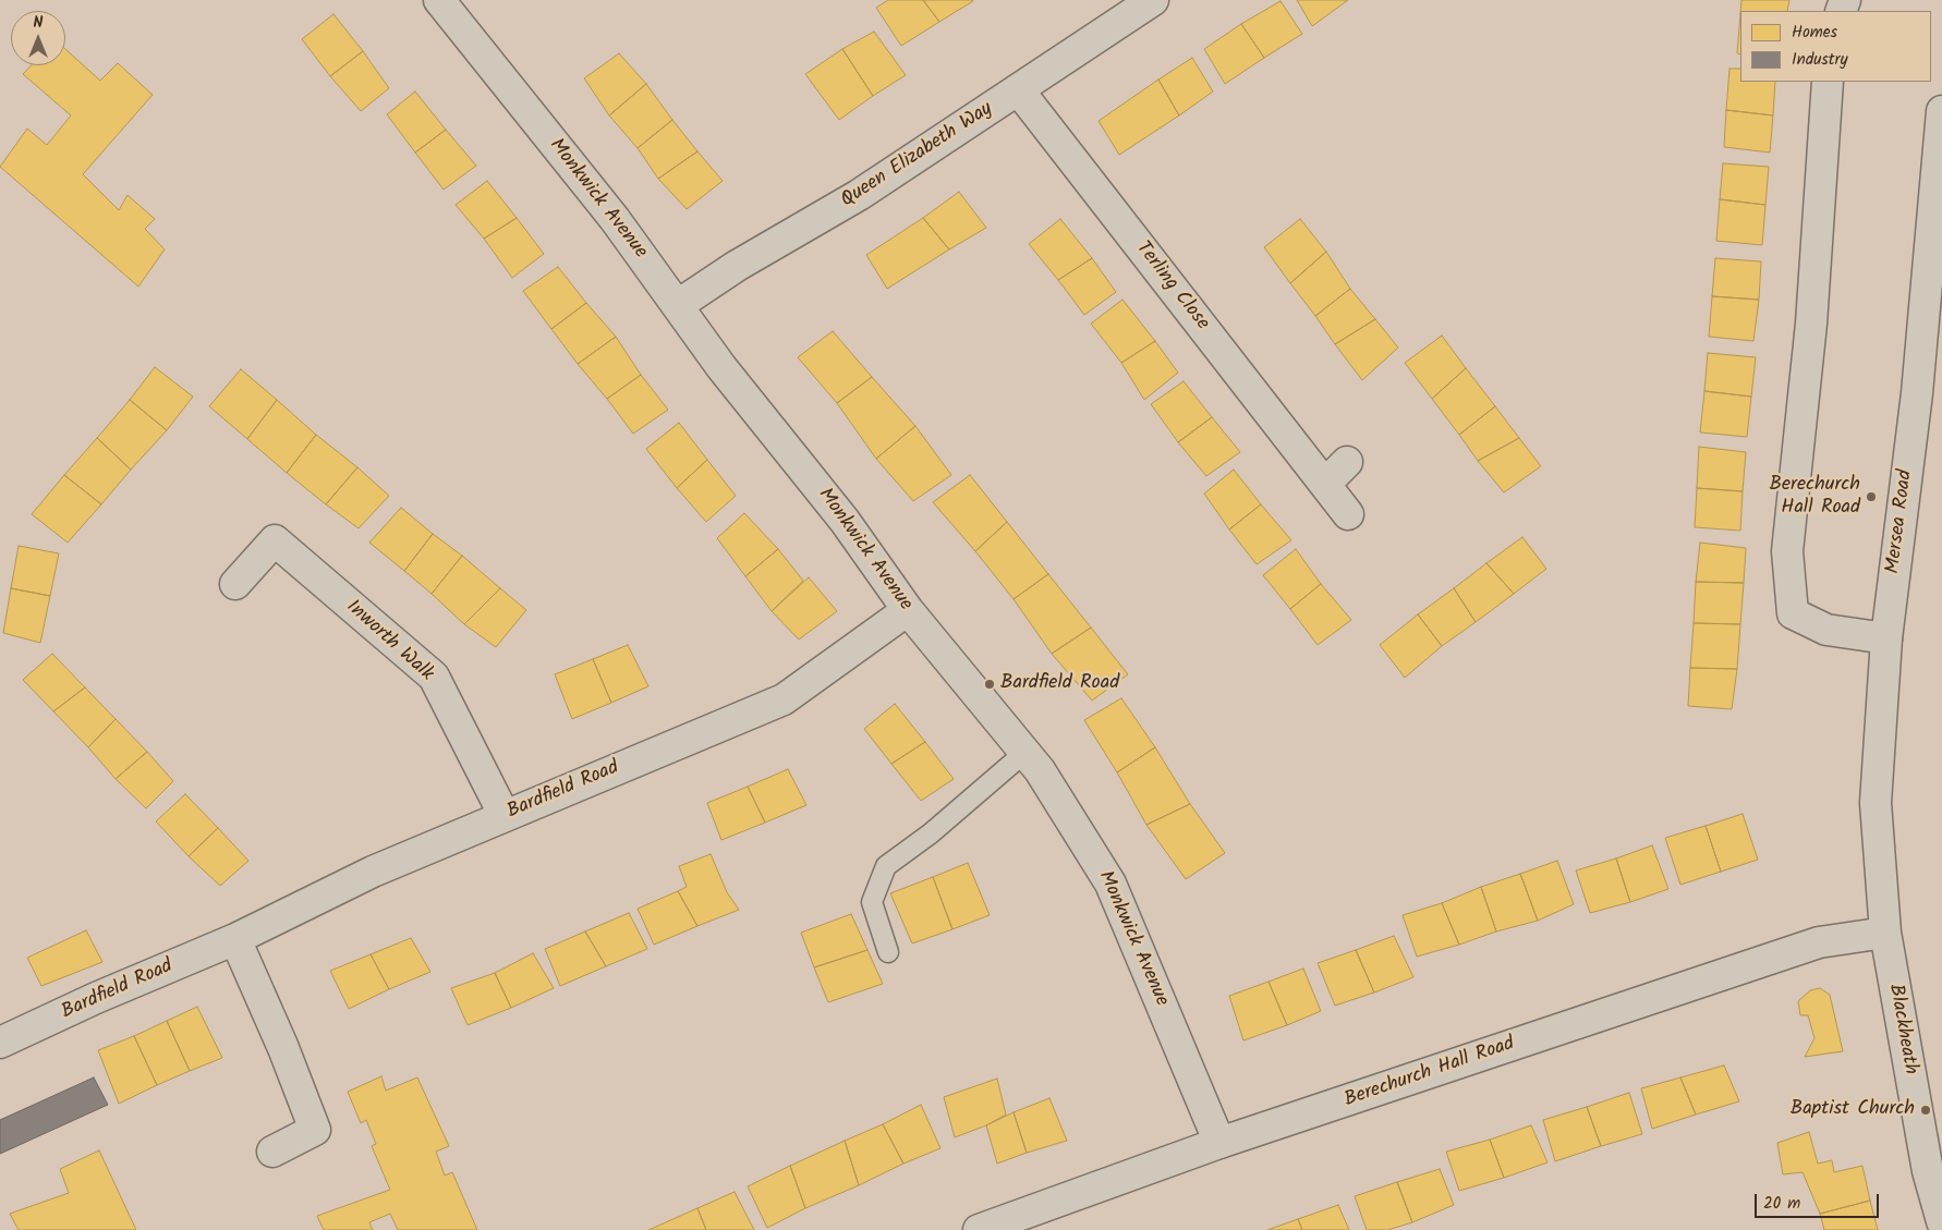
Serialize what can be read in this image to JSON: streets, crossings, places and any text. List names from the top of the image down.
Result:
{
  "streets": {
    "street": [
      "Queen Elizabeth Way",
      "Monkwick Avenue",
      "Terling Close",
      "Mersea Road",
      "Inworth Walk",
      "Bardfield Road",
      "Blackheath",
      "Berechurch Hall Road"
    ]
  },
  "crossings": [
    ["Queen Elizabeth Way", "Monkwick Avenue"],
    ["Queen Elizabeth Way", "Terling Close"],
    ["Monkwick Avenue", "Bardfield Road"],
    ["Monkwick Avenue", "Berechurch Hall Road"],
    ["Mersea Road", "Blackheath"],
    ["Mersea Road", "Berechurch Hall Road"],
    ["Inworth Walk", "Bardfield Road"],
    ["Blackheath", "Berechurch Hall Road"]
  ],
  "places": ["Berechurch Hall Road", "Bardfield Road", "Baptist Church"],
  "legend": ["Homes", "Industry"],
  "scale_bar": "20 m",
  "north": "top"
}
